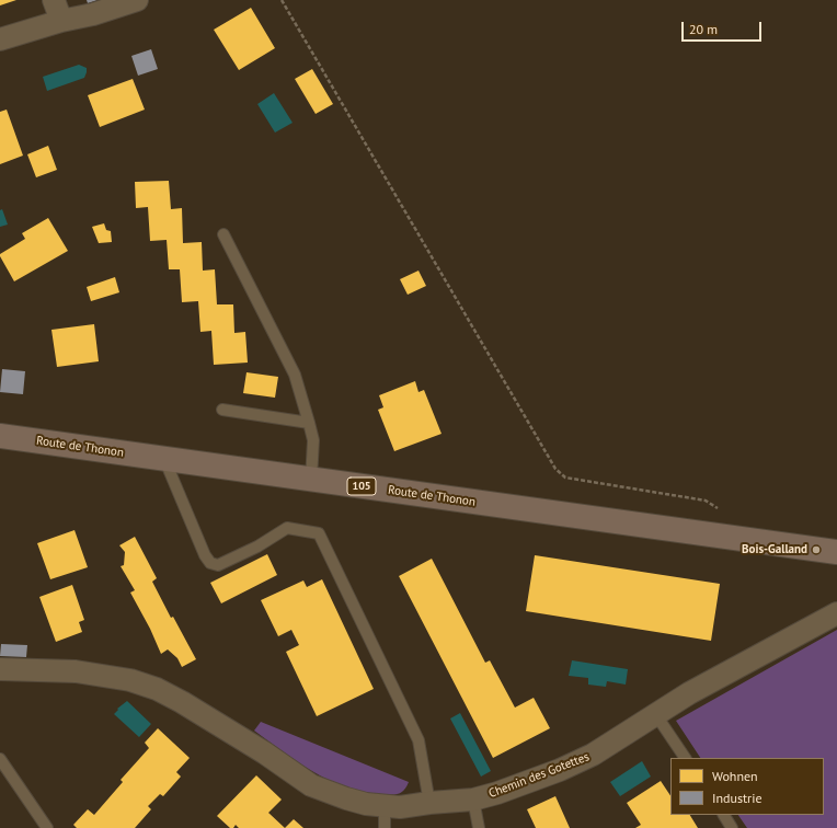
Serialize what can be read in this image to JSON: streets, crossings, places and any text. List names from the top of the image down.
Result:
{
  "streets": {
    "main road": ["Route de Thonon", "105"],
    "street": ["Chemin des Gotettes"]
  },
  "places": ["Bois-Galland"],
  "legend": ["Wohnen", "Industrie"],
  "scale_bar": "20 m"
}
